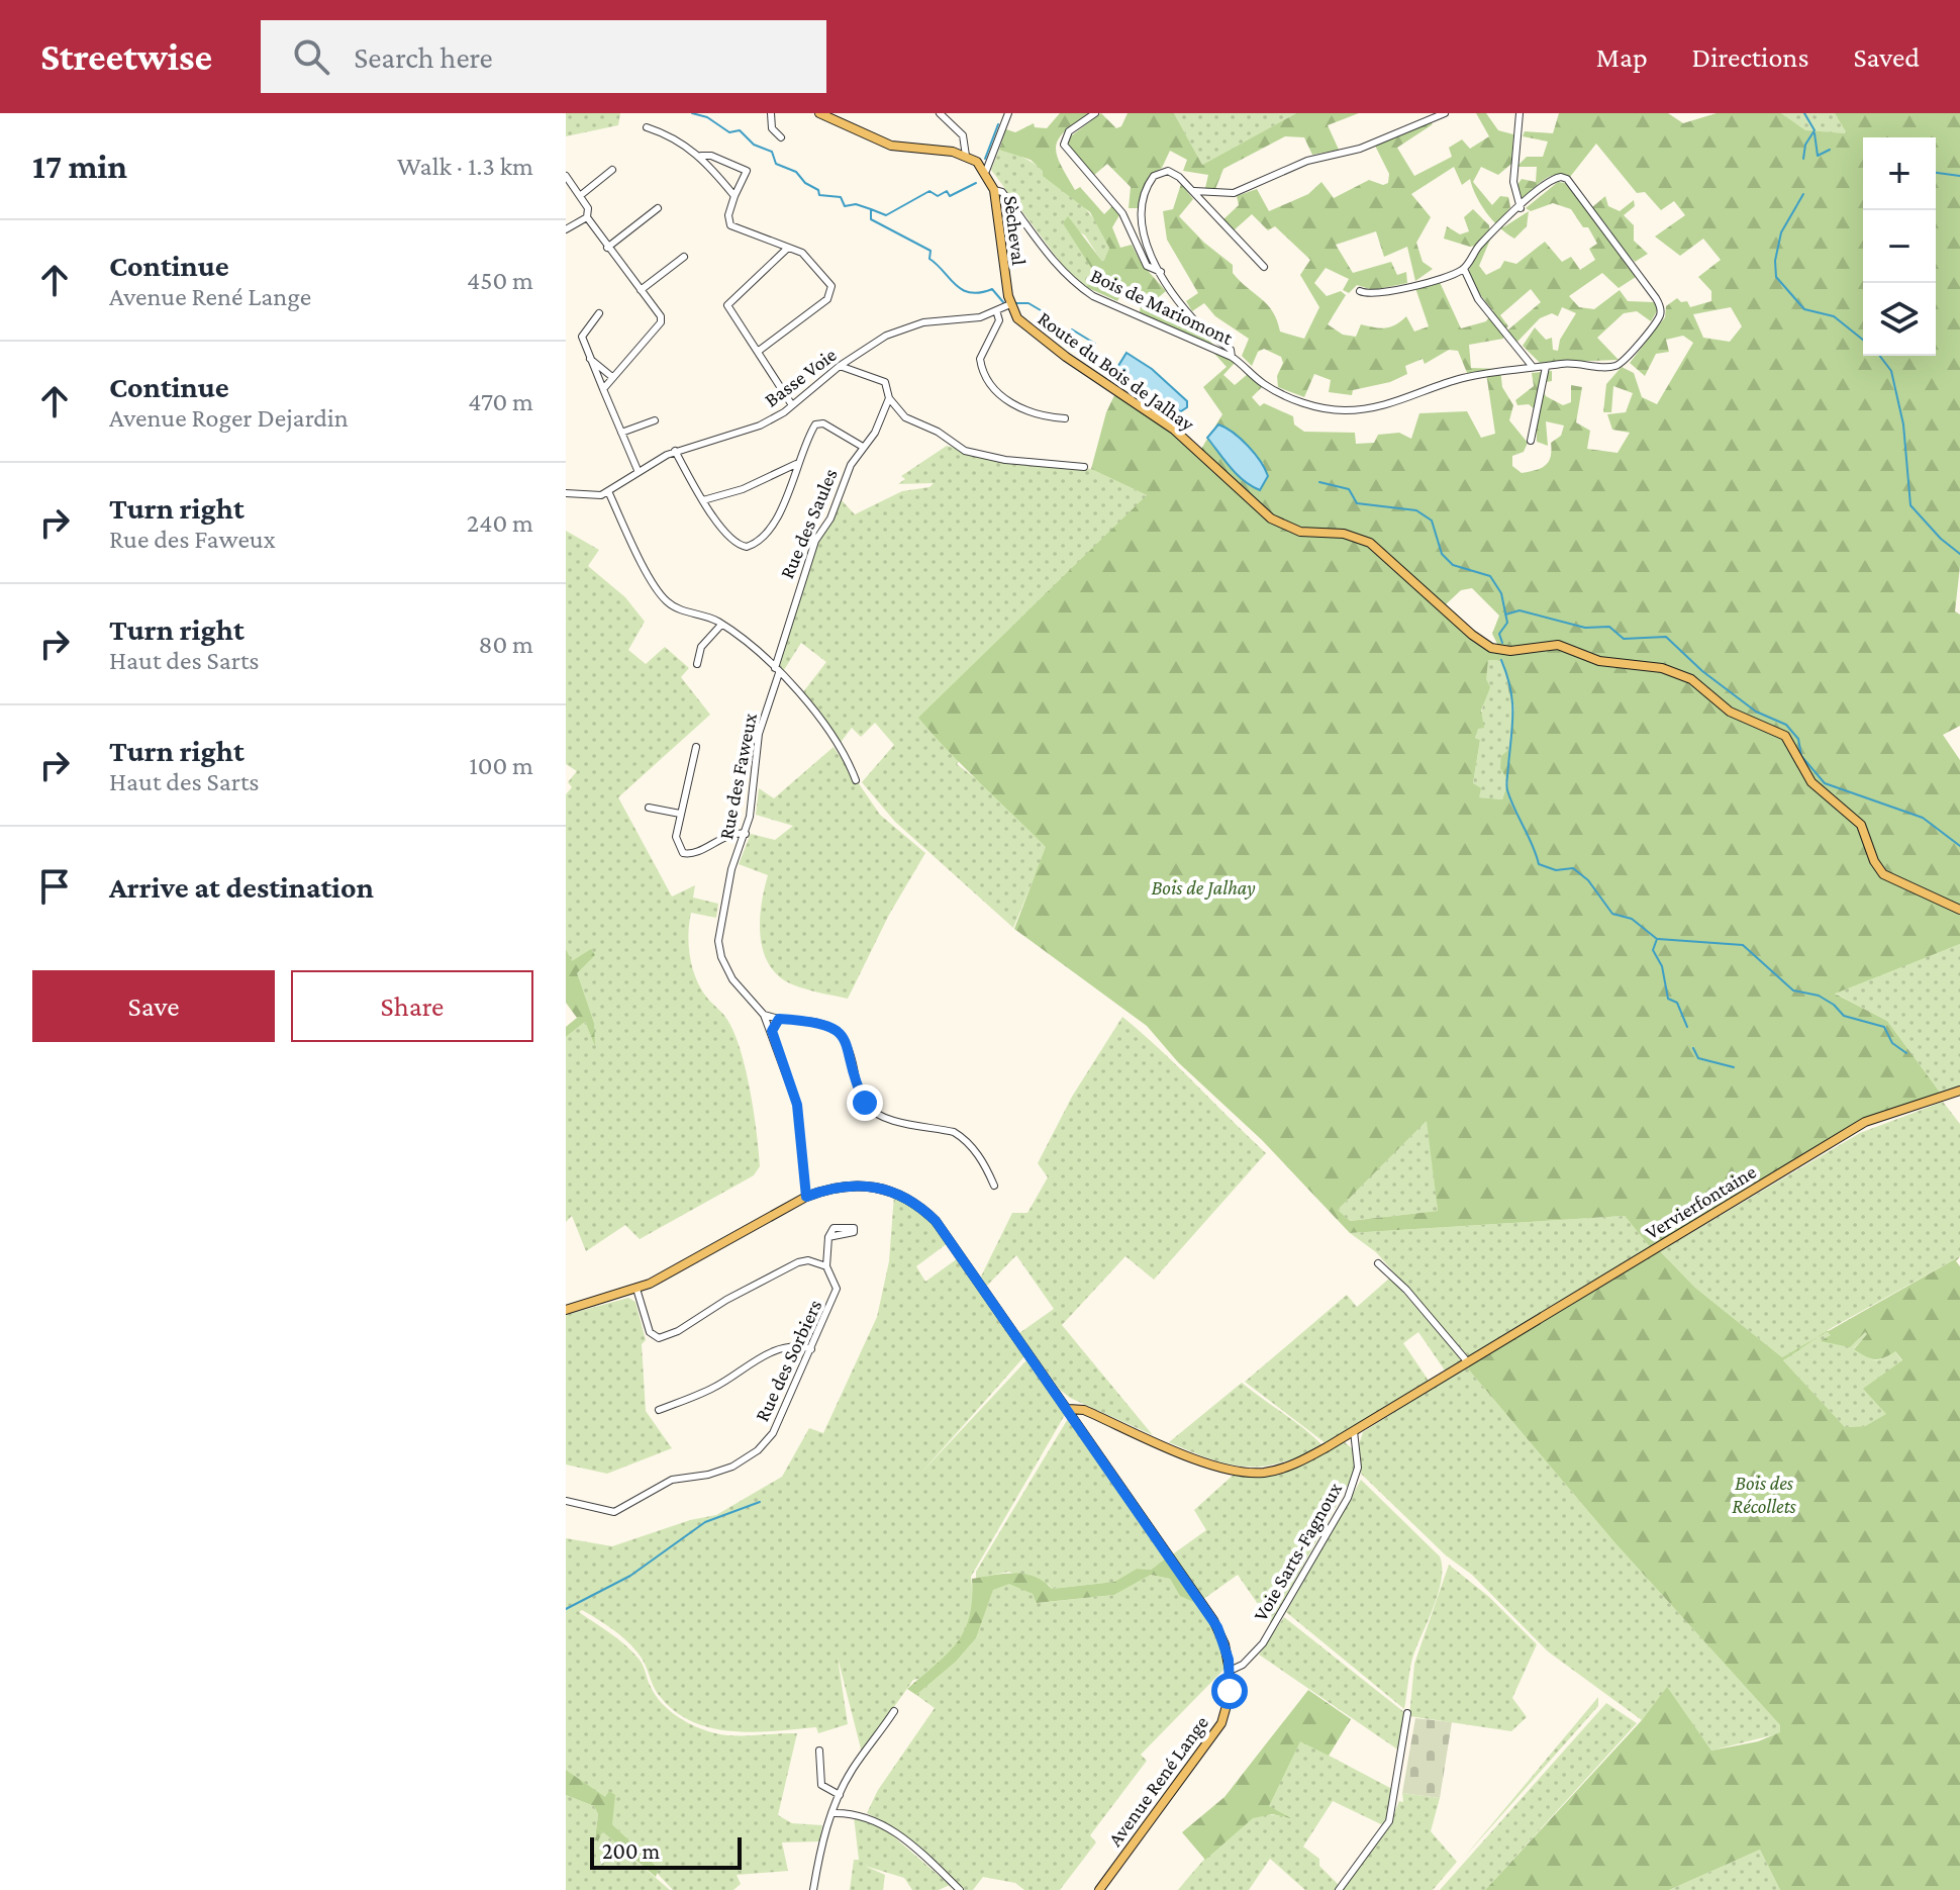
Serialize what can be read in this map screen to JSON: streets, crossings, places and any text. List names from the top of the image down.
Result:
{
  "streets": {
    "main road": [
      "Sècheval",
      "Route du Bois de Jalhay",
      "Vervierfontaine",
      "Avenue René Lange"
    ],
    "street": [
      "Bois de Mariomont",
      "Basse Voie",
      "Rue des Saules",
      "Rue des Faweux",
      "Rue des Sorbiers",
      "Voie Sarts-Fagnoux"
    ]
  },
  "crossings": [
    ["Sècheval", "Bois de Mariomont"],
    ["Sècheval", "Route du Bois de Jalhay"],
    ["Sècheval", "Basse Voie"],
    ["Route du Bois de Jalhay", "Basse Voie"],
    ["Rue des Saules", "Rue des Faweux"],
    ["Vervierfontaine", "Voie Sarts-Fagnoux"],
    ["Vervierfontaine", "Avenue René Lange"],
    ["Voie Sarts-Fagnoux", "Avenue René Lange"]
  ],
  "parks": ["Bois de Jalhay", "Bois des Récollets"],
  "scale_bar": "200 m",
  "page": {
    "header": "Streetwise",
    "search": "Search here",
    "nav": ["Map", "Directions", "Saved"],
    "heading": ["17 min", "Walk · 1.3 km"],
    "map_buttons": ["+", "−"],
    "list": [
      ["Continue", "Avenue René Lange", "450 m"],
      ["Continue", "Avenue Roger Dejardin", "470 m"],
      ["Turn right", "Rue des Faweux", "240 m"],
      ["Turn right", "Haut des Sarts", "80 m"],
      ["Turn right", "Haut des Sarts", "100 m"],
      "Arrive at destination"
    ],
    "buttons": ["Save", "Share"],
    "scale": "200 m"
  }
}
